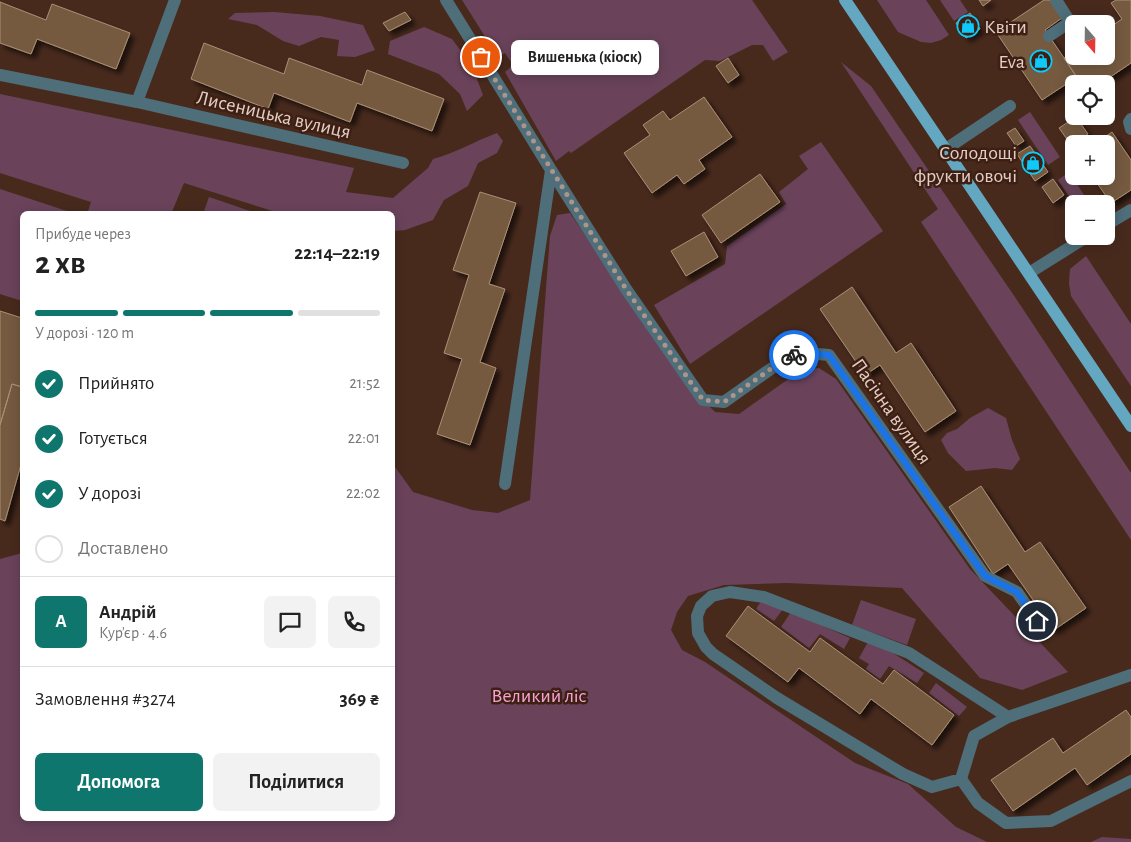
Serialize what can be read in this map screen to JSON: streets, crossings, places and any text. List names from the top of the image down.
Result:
{
  "streets": {
    "street": ["Лисеницька вулиця", "Пасічна вулиця"]
  },
  "parks": ["Великий ліс"],
  "places": {
    "shop": ["Квіти", "Eva", "Солодощі фрукти овочі"],
    "other": ["Вишенька (кіоск)"]
  },
  "north": "bottom",
  "page": {
    "map_buttons": ["+", "−"],
    "bubble": "Вишенька (кіоск)",
    "heading": ["2 хв", "Прибуде через", "22:14–22:19"],
    "panel": [
      "Андрій",
      "Кур’єр · 4.6",
      "Замовлення #3274",
      "369 ₴"
    ],
    "bar": "У дорозі · 120 m",
    "list": [
      ["Прийнято", "21:52"],
      ["Готується", "22:01"],
      ["У дорозі", "22:02"],
      "Доставлено"
    ],
    "round": "А",
    "buttons": ["Допомога", "Поділитися"]
  }
}
